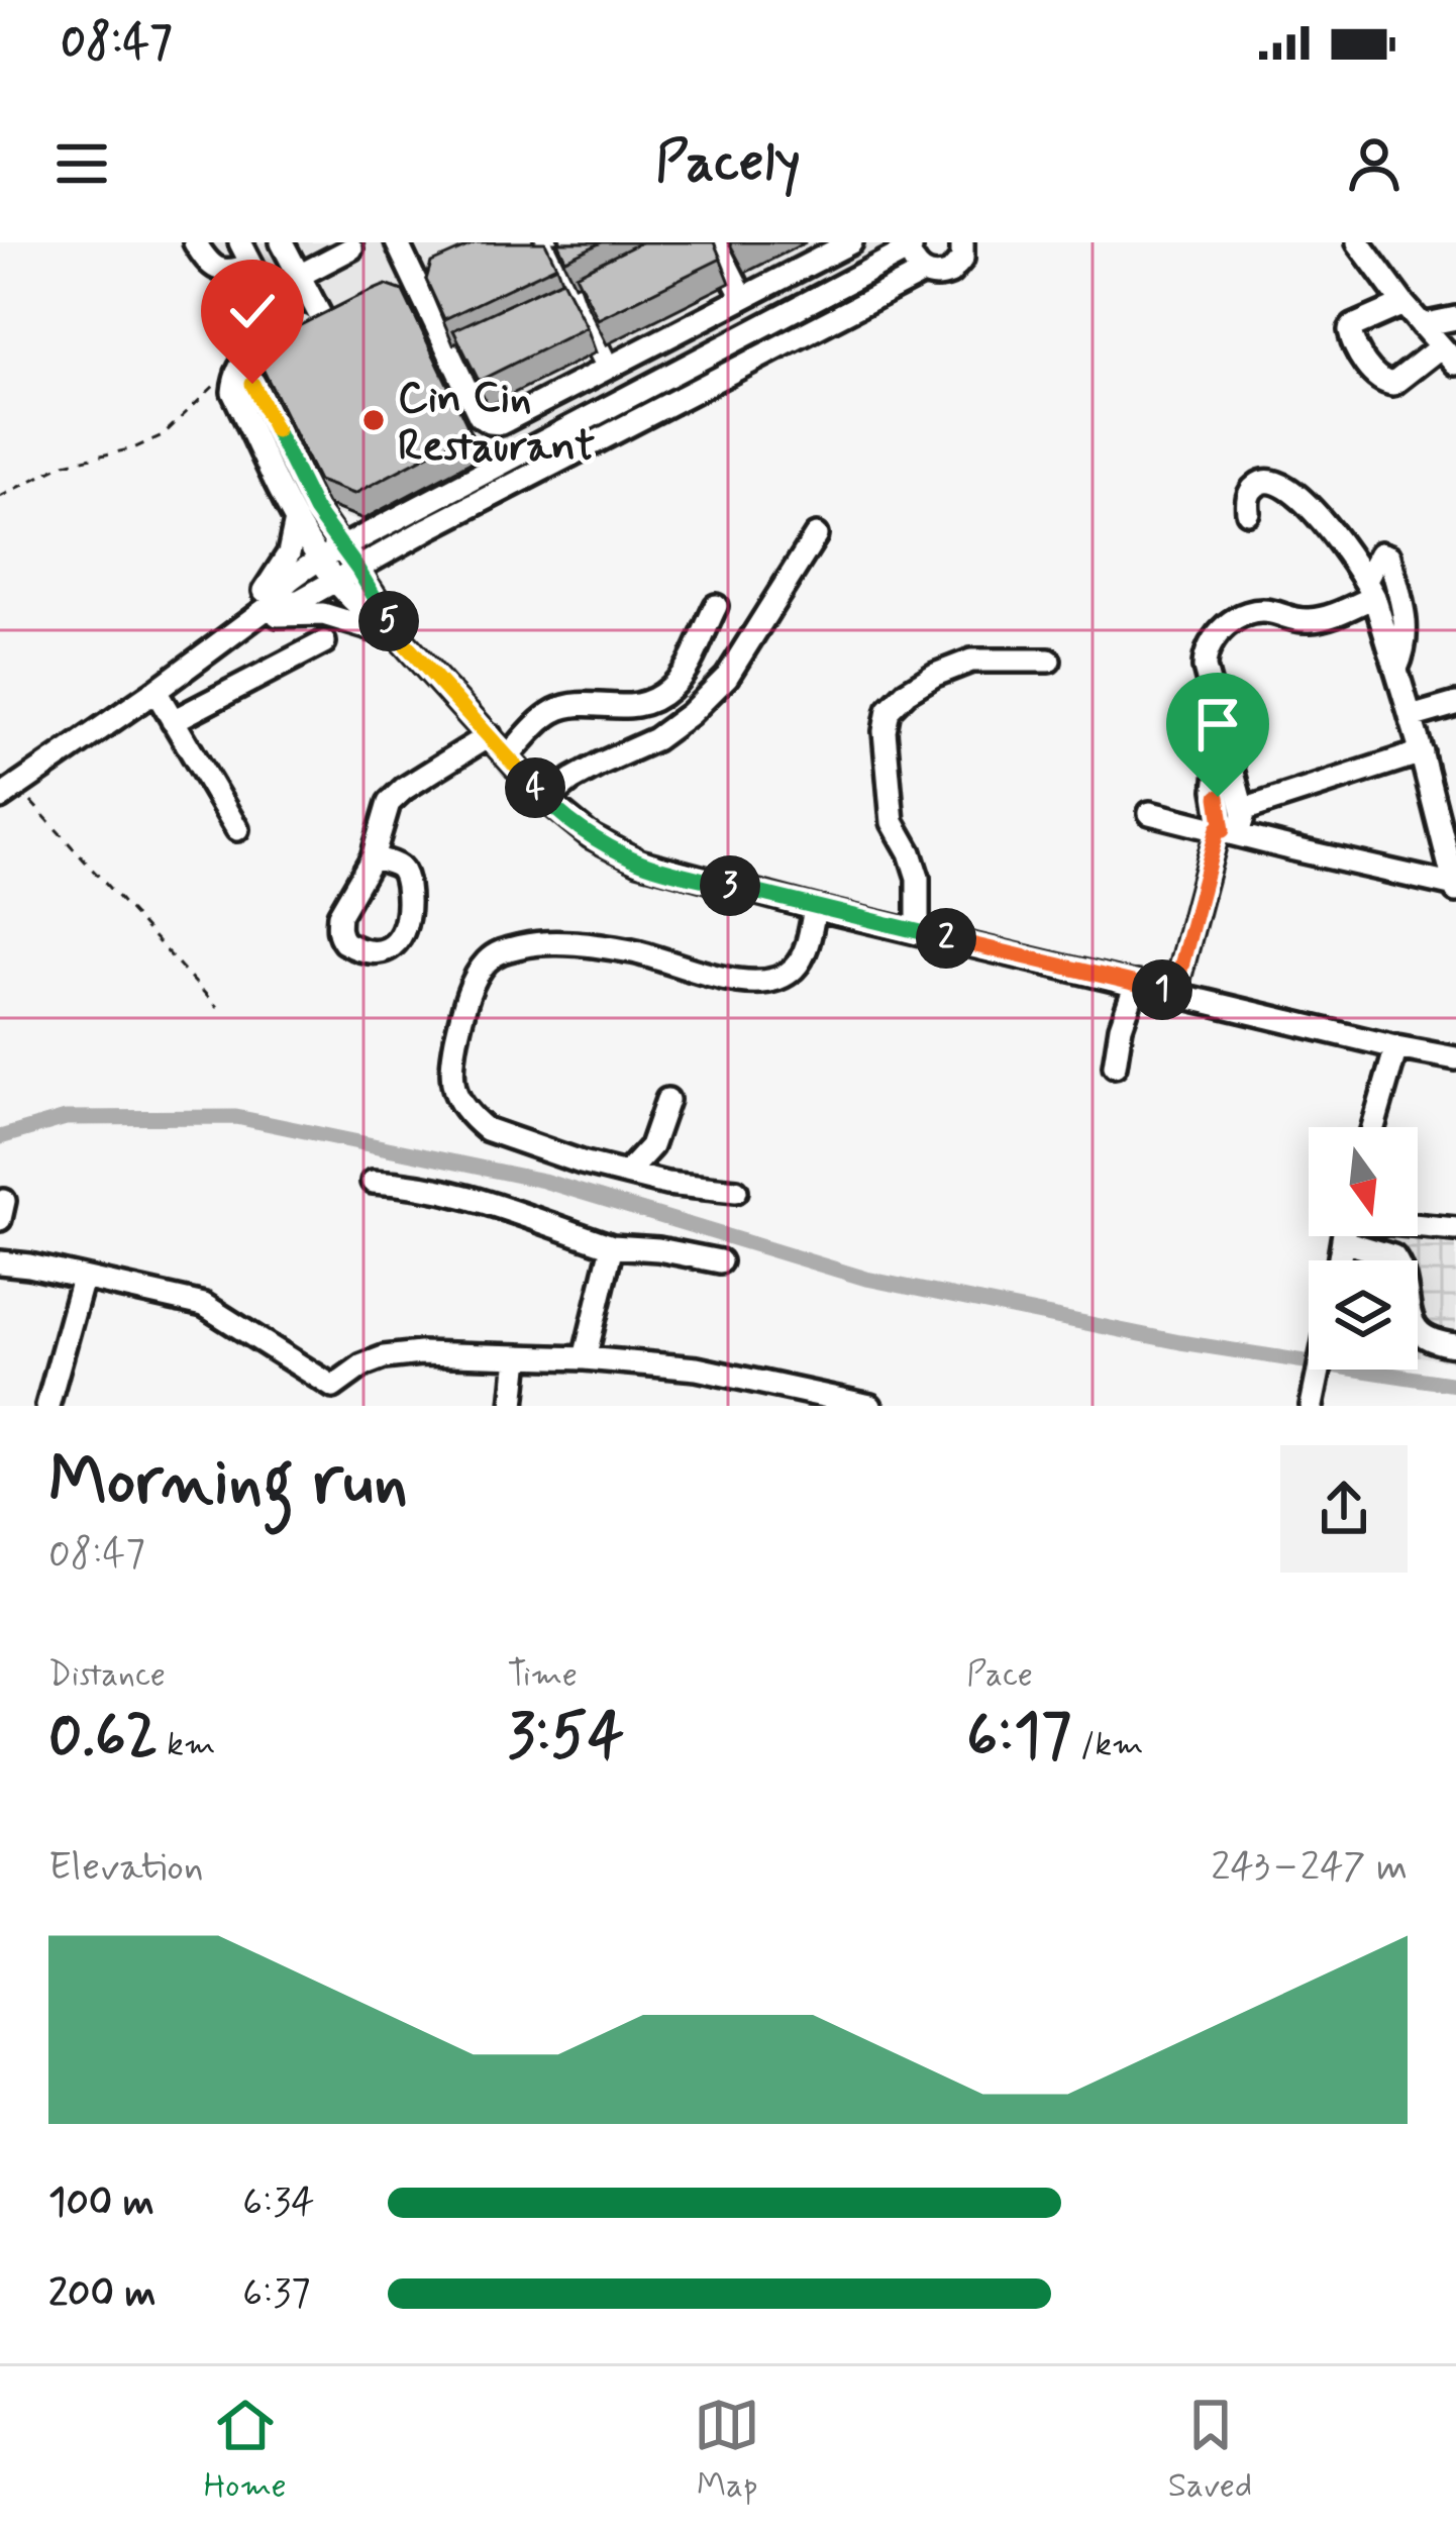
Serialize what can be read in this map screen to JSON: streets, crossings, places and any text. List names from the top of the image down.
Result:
{
  "places": ["Cin Cin Restaurant"],
  "north": "bottom",
  "page": {
    "status": "08:47",
    "header": "Pacely",
    "pins": [
      "5",
      "4",
      "3",
      "2",
      "1"
    ],
    "heading": ["Morning run", "08:47"],
    "stats": [
      ["Distance", "0.62 km"],
      ["Time", "3:54"],
      ["Pace", "6:17 /km"]
    ],
    "chart": ["Elevation", "243–247 m"],
    "list": [
      {
        "name": "100 m",
        "note": "6:34"
      },
      {
        "name": "200 m",
        "note": "6:37"
      }
    ],
    "tabs": ["Home", "Map", "Saved"]
  }
}
